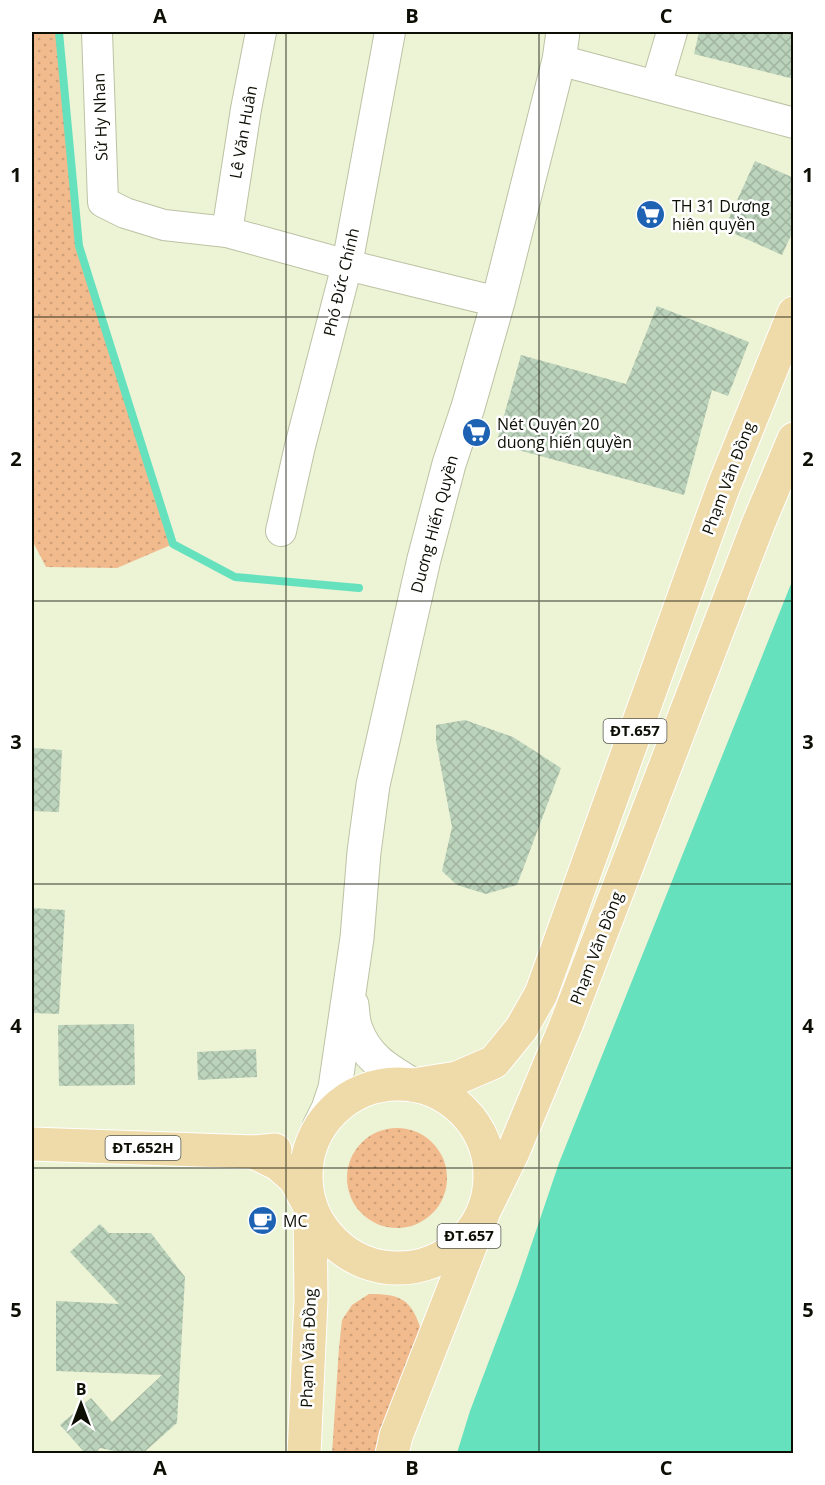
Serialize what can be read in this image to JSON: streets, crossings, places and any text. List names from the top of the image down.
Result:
{
  "streets": {
    "main road": ["Phạm Văn Đồng", "ĐT.657", "ĐT.652H"],
    "street": [
      "Sử Hy Nhan",
      "Lê Văn Huân",
      "Phó Đức Chính",
      "Duơng Hiến Quyền"
    ]
  },
  "crossings": [
    ["Sử Hy Nhan", "Lê Văn Huân"],
    ["Phạm Văn Đồng", "Duơng Hiến Quyền"],
    ["Phạm Văn Đồng", "ĐT.657"],
    ["Phạm Văn Đồng", "ĐT.652H"],
    ["Duơng Hiến Quyền", "ĐT.657"],
    ["Duơng Hiến Quyền", "ĐT.652H"],
    ["ĐT.657", "ĐT.652H"]
  ],
  "places": {
    "supermarket": ["TH 31 Dương hiên quyền", "Nét Quyên 20 duong hiến quyền"],
    "cafe": ["MC"]
  },
  "north": "top",
  "grid": {
    "columns": ["A", "B", "C"],
    "rows": [
      "1",
      "2",
      "3",
      "4",
      "5"
    ]
  }
}
